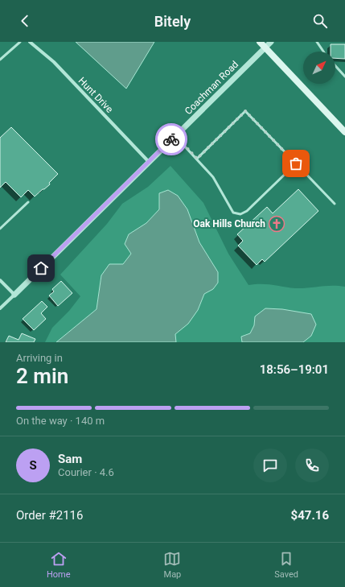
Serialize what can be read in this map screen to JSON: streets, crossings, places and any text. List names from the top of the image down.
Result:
{
  "streets": {
    "street": ["Coachman Road", "Hunt Drive"]
  },
  "crossings": [
    ["Coachman Road", "Hunt Drive"]
  ],
  "places": {
    "church": ["Oak Hills Church"]
  },
  "north": "top right",
  "page": {
    "header": "Bitely",
    "heading": ["2 min", "Arriving in", "18:56–19:01"],
    "panel": [
      "Sam",
      "Courier · 4.6",
      "Order #2116",
      "$47.16"
    ],
    "bar": "On the way · 140 m",
    "round": "S",
    "tabs": ["Home", "Map", "Saved"]
  }
}
